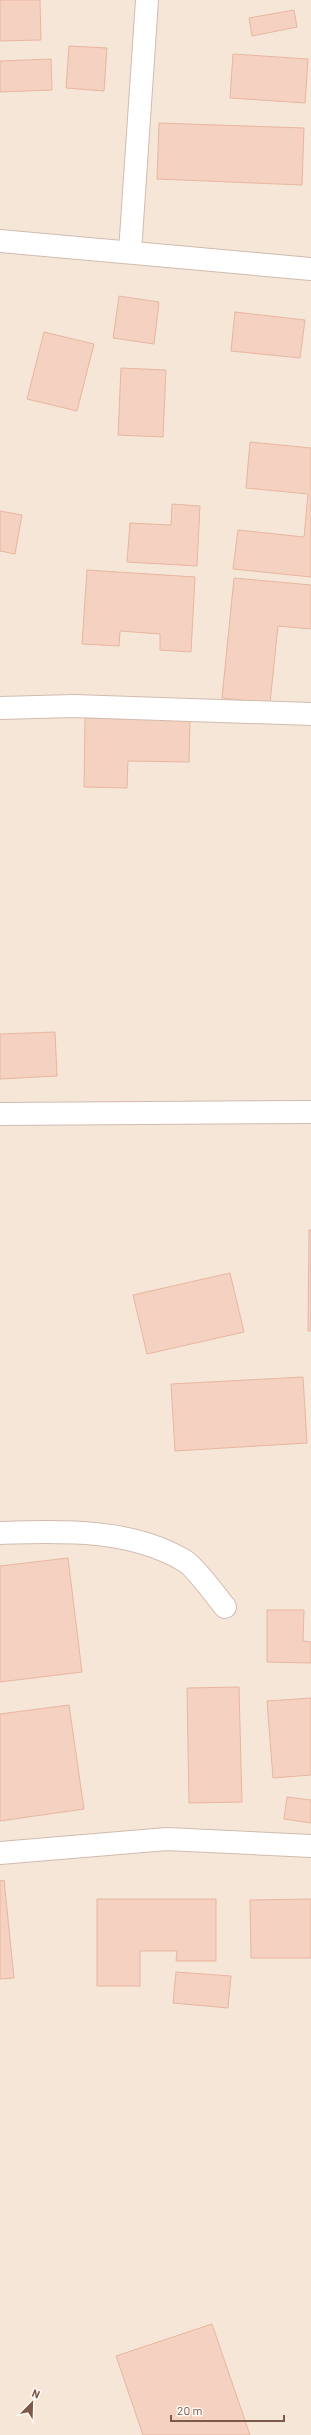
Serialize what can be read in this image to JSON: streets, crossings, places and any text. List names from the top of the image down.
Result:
{
  "scale_bar": "20 m",
  "north": "top right"
}
